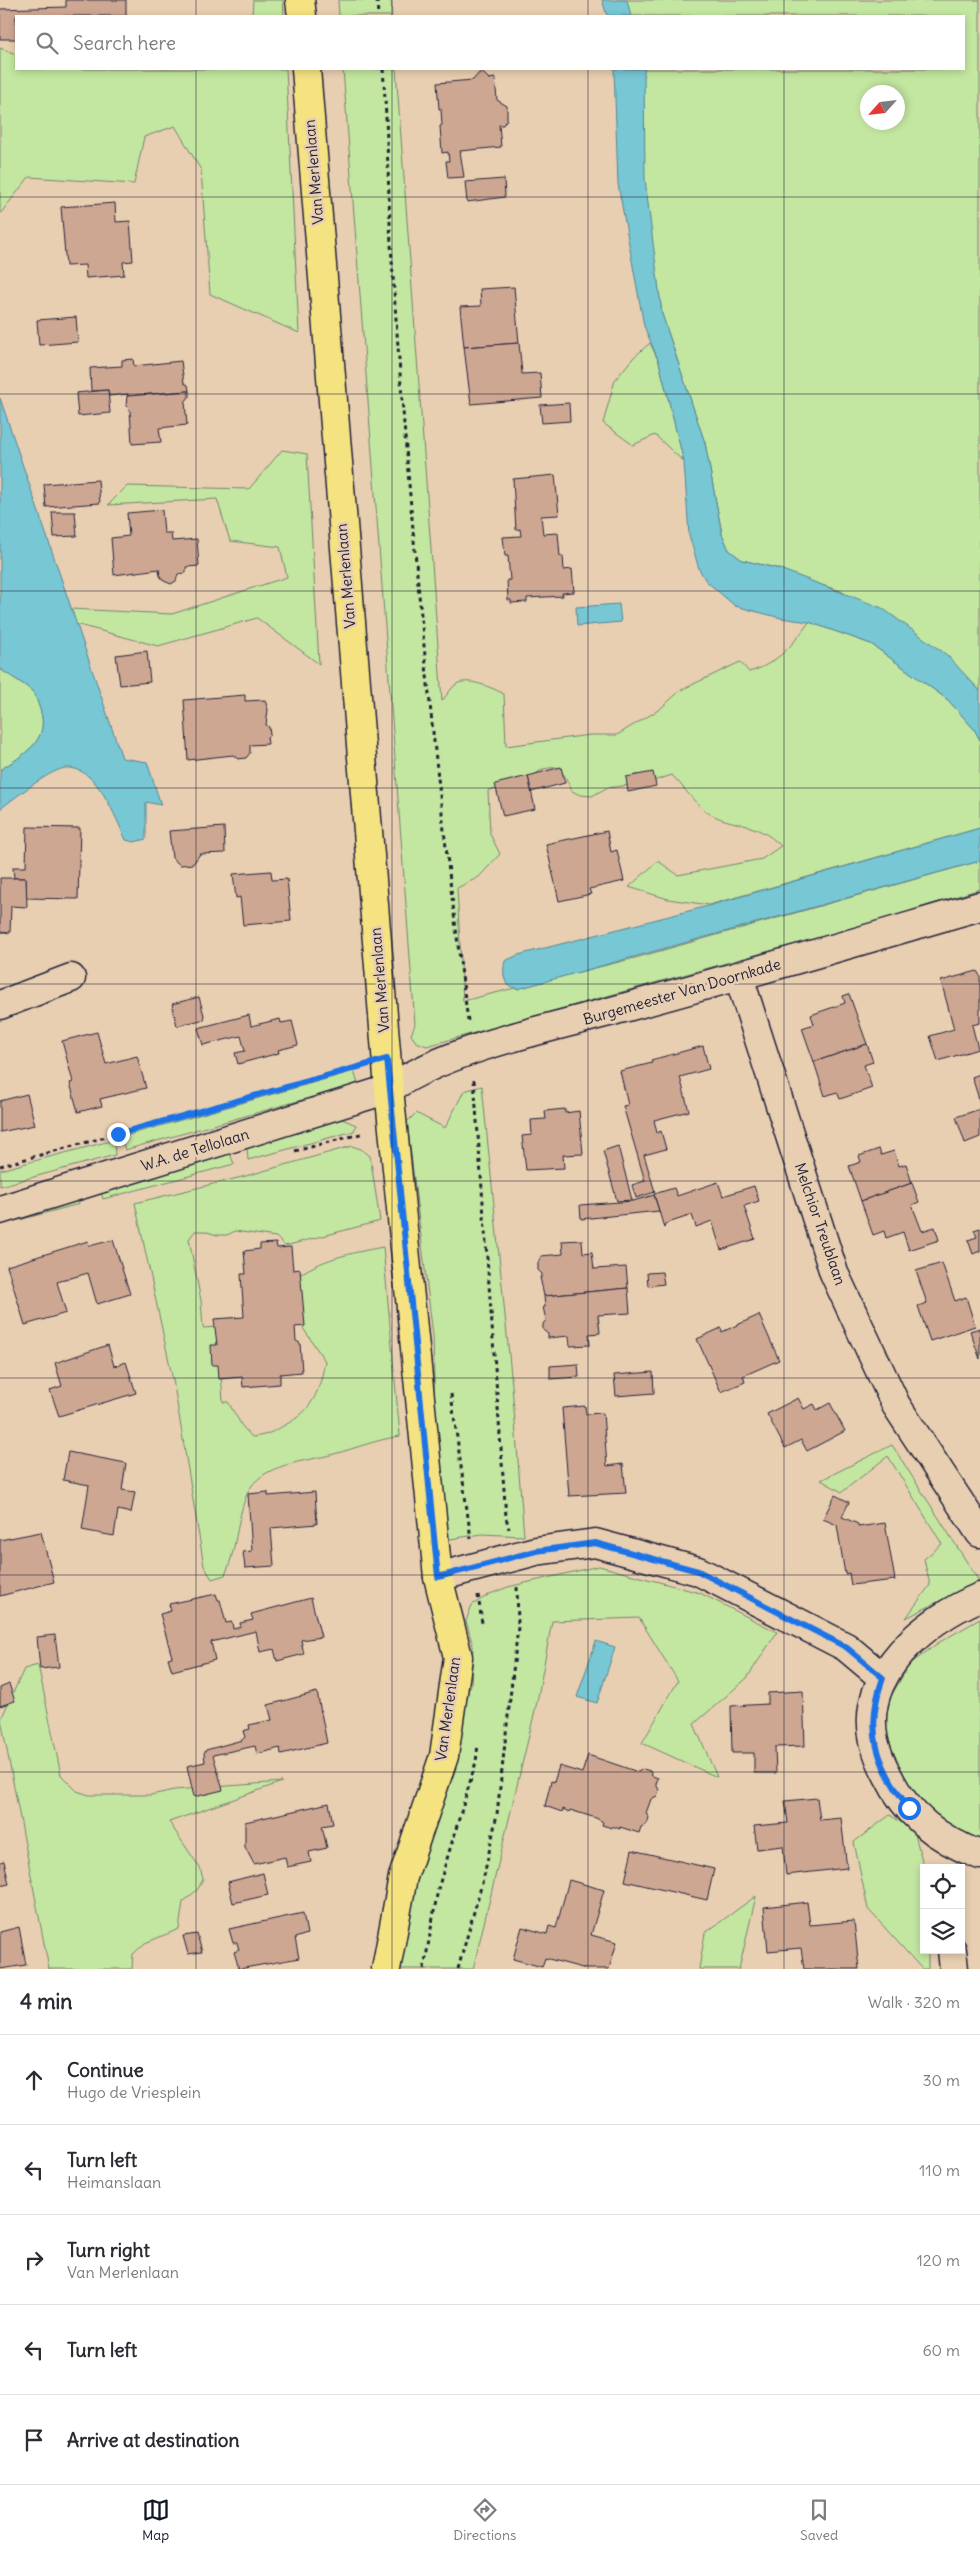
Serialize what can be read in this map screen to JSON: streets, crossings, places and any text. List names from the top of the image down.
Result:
{
  "streets": {
    "main road": ["Van Merlenlaan"],
    "street": ["Burgemeester Van Doornkade", "W.A. de Tellolaan", "Melchior Treublaan"]
  },
  "crossings": [
    ["Van Merlenlaan", "Burgemeester Van Doornkade"],
    ["Van Merlenlaan", "W.A. de Tellolaan"],
    ["Burgemeester Van Doornkade", "W.A. de Tellolaan"],
    ["Burgemeester Van Doornkade", "Melchior Treublaan"]
  ],
  "north": "bottom left",
  "page": {
    "search": "Search here",
    "heading": ["4 min", "Walk · 320 m"],
    "list": [
      ["Continue", "Hugo de Vriesplein", "30 m"],
      ["Turn left", "Heimanslaan", "110 m"],
      ["Turn right", "Van Merlenlaan", "120 m"],
      ["Turn left", "60 m"],
      "Arrive at destination"
    ],
    "nav": ["Map", "Directions", "Saved"]
  }
}
